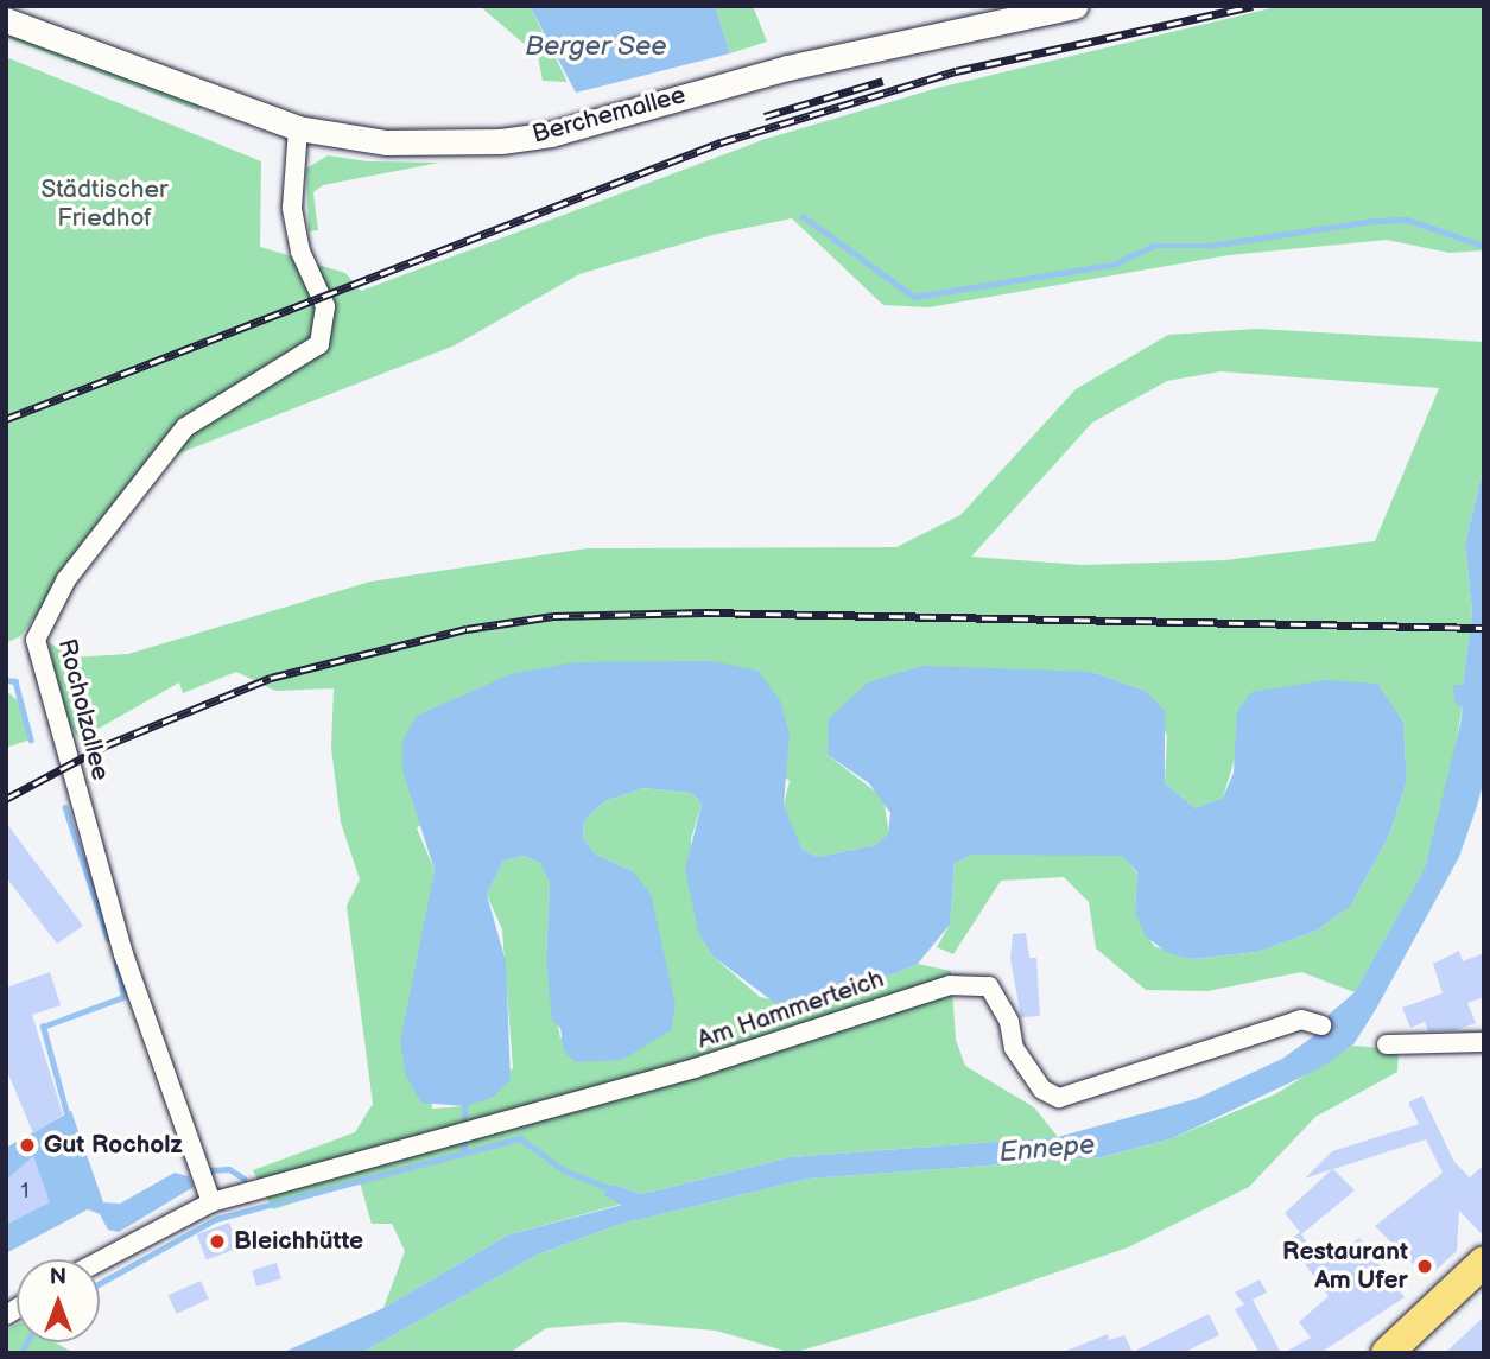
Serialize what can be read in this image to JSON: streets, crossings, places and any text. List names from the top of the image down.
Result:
{
  "streets": {
    "street": ["Berchemallee", "Rocholzallee", "Am Hammerteich"]
  },
  "crossings": [
    ["Berchemallee", "Rocholzallee"],
    ["Rocholzallee", "Am Hammerteich"]
  ],
  "water": ["Berger See", "Ennepe"],
  "parks": ["Städtischer Friedhof"],
  "places": ["Gut Rocholz", "Bleichhütte", "Restaurant Am Ufer"],
  "house_numbers": ["1"],
  "north": "top"
}
